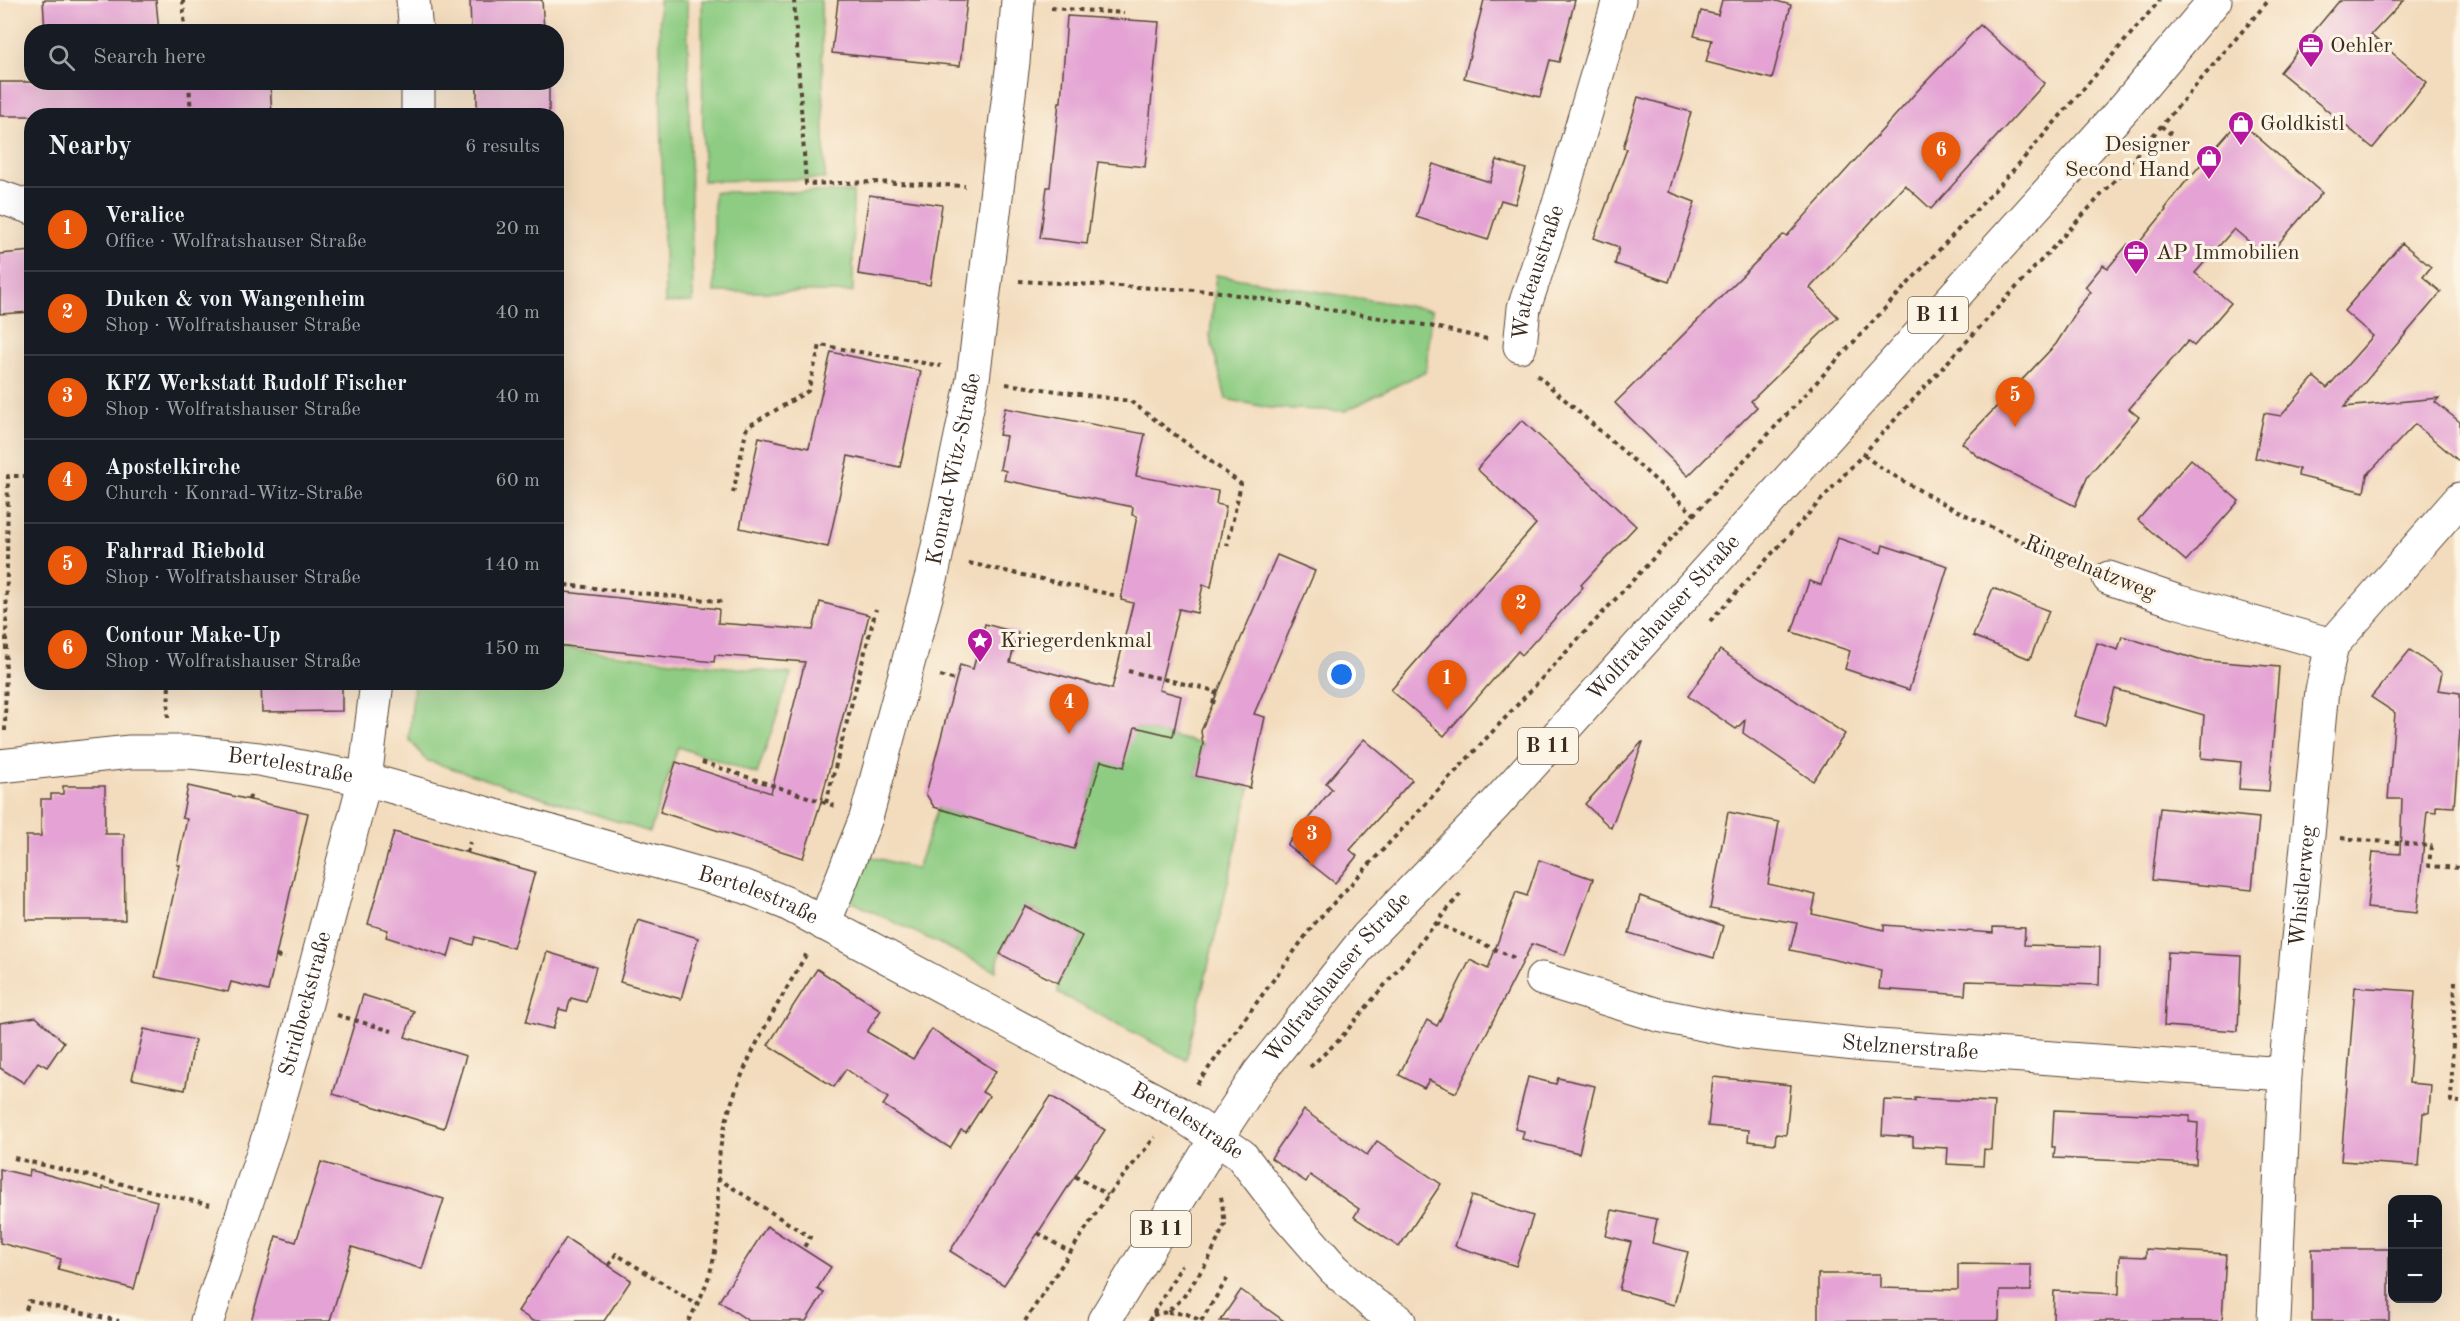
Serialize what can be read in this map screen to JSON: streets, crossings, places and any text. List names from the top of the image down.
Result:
{
  "streets": {
    "street": [
      "Watteaustraße",
      "B 11",
      "Konrad-Witz-Straße",
      "Ringelnatzweg",
      "Wolfratshauser Straße",
      "Bertelestraße",
      "Whistlerweg",
      "Stridbeckstraße",
      "Stelznerstraße"
    ]
  },
  "crossings": [
    ["Konrad-Witz-Straße", "Bertelestraße"],
    ["Ringelnatzweg", "Whistlerweg"],
    ["Wolfratshauser Straße", "Bertelestraße"],
    ["Bertelestraße", "Stridbeckstraße"],
    ["Whistlerweg", "Stelznerstraße"]
  ],
  "places": {
    "office": ["Oehler", "AP Immobilien"],
    "shop": ["Goldkistl", "Designer Second Hand"],
    "place": ["Kriegerdenkmal"]
  },
  "page": {
    "search": "Search here",
    "heading": ["Nearby", "6 results"],
    "pins": [
      "6",
      "5",
      "2",
      "1",
      "4",
      "3"
    ],
    "list": [
      {
        "mark": "1",
        "name": "Veralice",
        "note": "Office · Wolfratshauser Straße",
        "value": "20 m"
      },
      {
        "mark": "2",
        "name": "Duken & von Wangenheim",
        "note": "Shop · Wolfratshauser Straße",
        "value": "40 m"
      },
      {
        "mark": "3",
        "name": "KFZ Werkstatt Rudolf Fischer",
        "note": "Shop · Wolfratshauser Straße",
        "value": "40 m"
      },
      {
        "mark": "4",
        "name": "Apostelkirche",
        "note": "Church · Konrad-Witz-Straße",
        "value": "60 m"
      },
      {
        "mark": "5",
        "name": "Fahrrad Riebold",
        "note": "Shop · Wolfratshauser Straße",
        "value": "140 m"
      },
      {
        "mark": "6",
        "name": "Contour Make-Up",
        "note": "Shop · Wolfratshauser Straße",
        "value": "150 m"
      }
    ],
    "map_buttons": ["+", "−"]
  }
}
